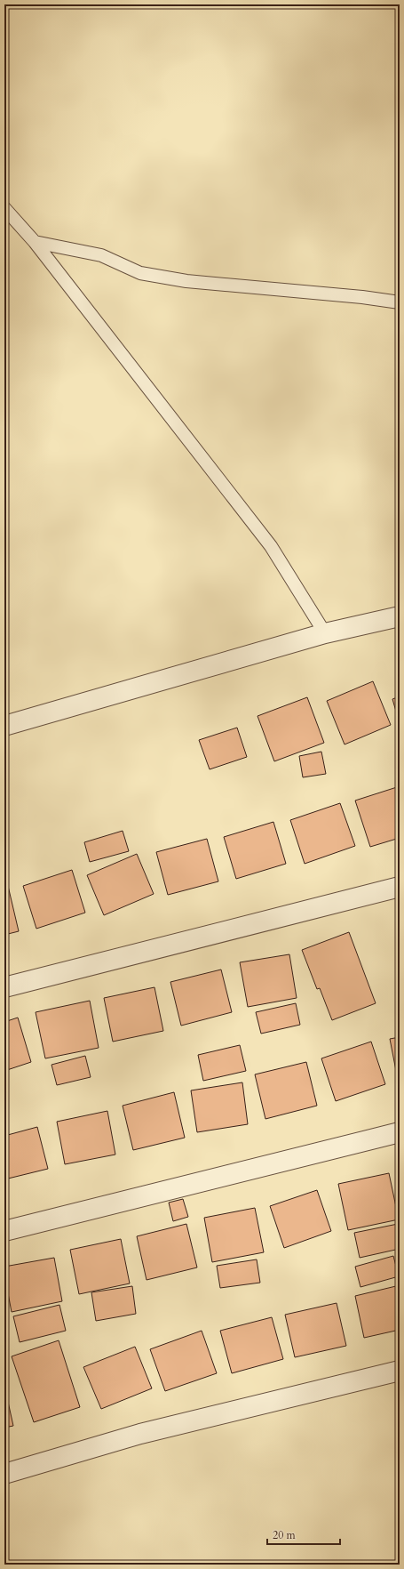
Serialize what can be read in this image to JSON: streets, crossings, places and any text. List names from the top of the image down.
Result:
{
  "scale_bar": "20 m"
}
